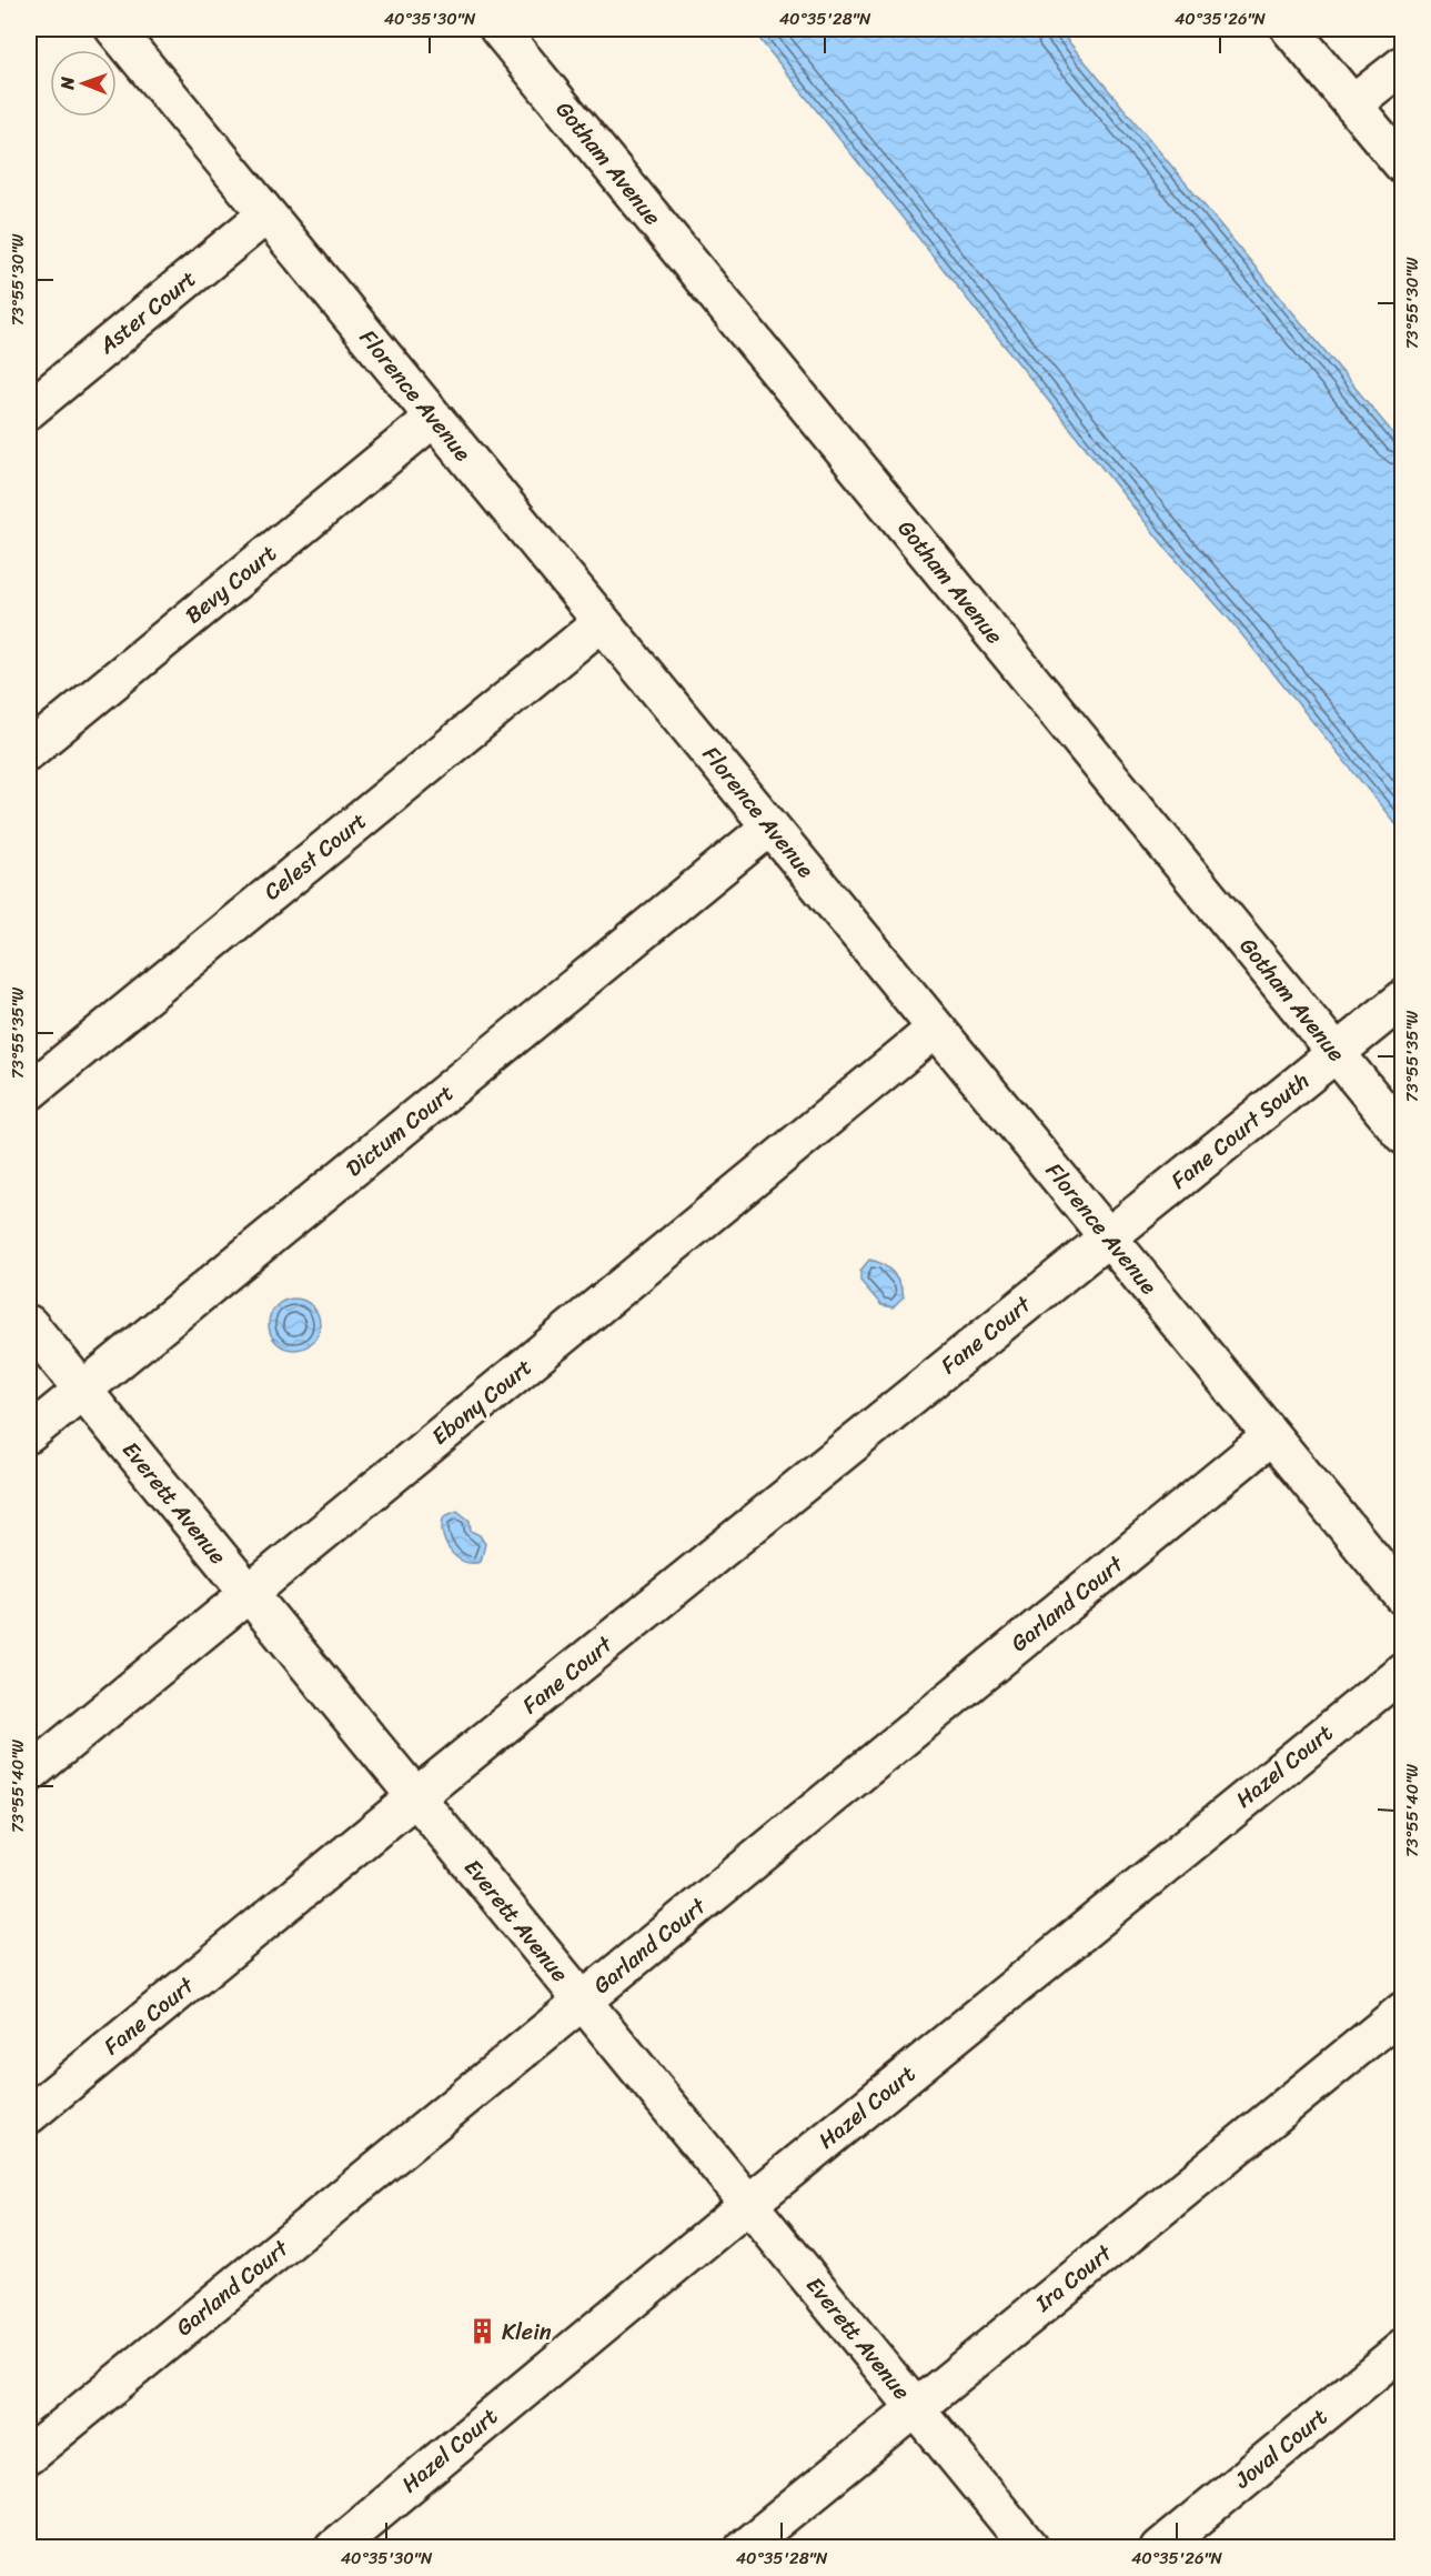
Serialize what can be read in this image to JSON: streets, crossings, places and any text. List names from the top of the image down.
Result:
{
  "streets": {
    "street": [
      "Gotham Avenue",
      "Aster Court",
      "Florence Avenue",
      "Bevy Court",
      "Celest Court",
      "Dictum Court",
      "Fane Court South",
      "Fane Court",
      "Ebony Court",
      "Everett Avenue",
      "Garland Court",
      "Hazel Court",
      "Ira Court",
      "Joval Court"
    ]
  },
  "crossings": [
    ["Gotham Avenue", "Fane Court South"],
    ["Aster Court", "Florence Avenue"],
    ["Florence Avenue", "Bevy Court"],
    ["Florence Avenue", "Celest Court"],
    ["Florence Avenue", "Dictum Court"],
    ["Florence Avenue", "Fane Court South"],
    ["Florence Avenue", "Fane Court"],
    ["Florence Avenue", "Ebony Court"],
    ["Florence Avenue", "Garland Court"],
    ["Dictum Court", "Everett Avenue"],
    ["Fane Court South", "Fane Court"],
    ["Fane Court", "Everett Avenue"],
    ["Ebony Court", "Everett Avenue"],
    ["Everett Avenue", "Garland Court"],
    ["Everett Avenue", "Hazel Court"],
    ["Everett Avenue", "Ira Court"]
  ],
  "places": {
    "building": ["Klein"]
  },
  "north": "left",
  "coordinates": [
    "40°35'30\"N",
    "40°35'28\"N",
    "40°35'26\"N",
    "73°55'30\"W",
    "73°55'35\"W",
    "73°55'40\"W"
  ]
}
